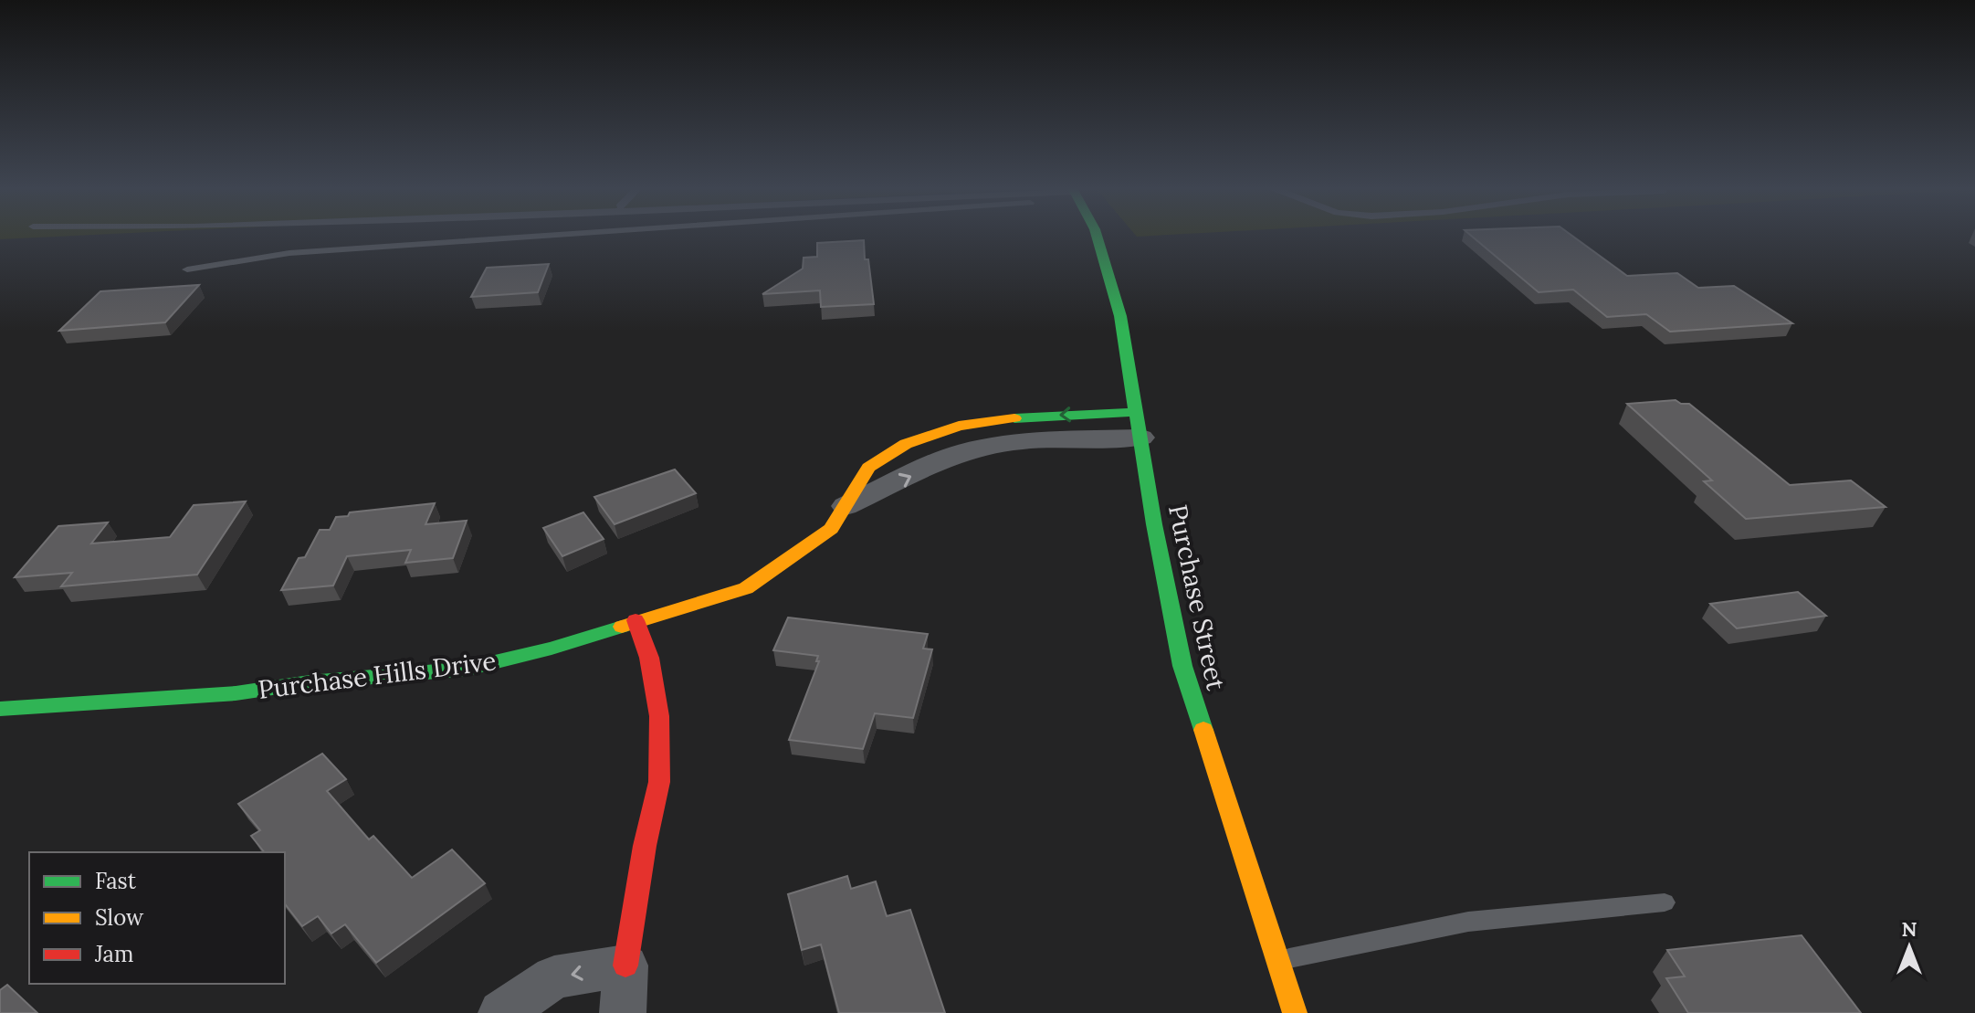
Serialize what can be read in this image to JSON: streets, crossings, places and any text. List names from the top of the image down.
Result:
{
  "streets": {
    "street": ["Purchase Street", "Purchase Hills Drive"]
  },
  "crossings": [
    ["Purchase Street", "Purchase Hills Drive"]
  ],
  "legend": ["Fast", "Slow", "Jam"],
  "north": "top"
}
